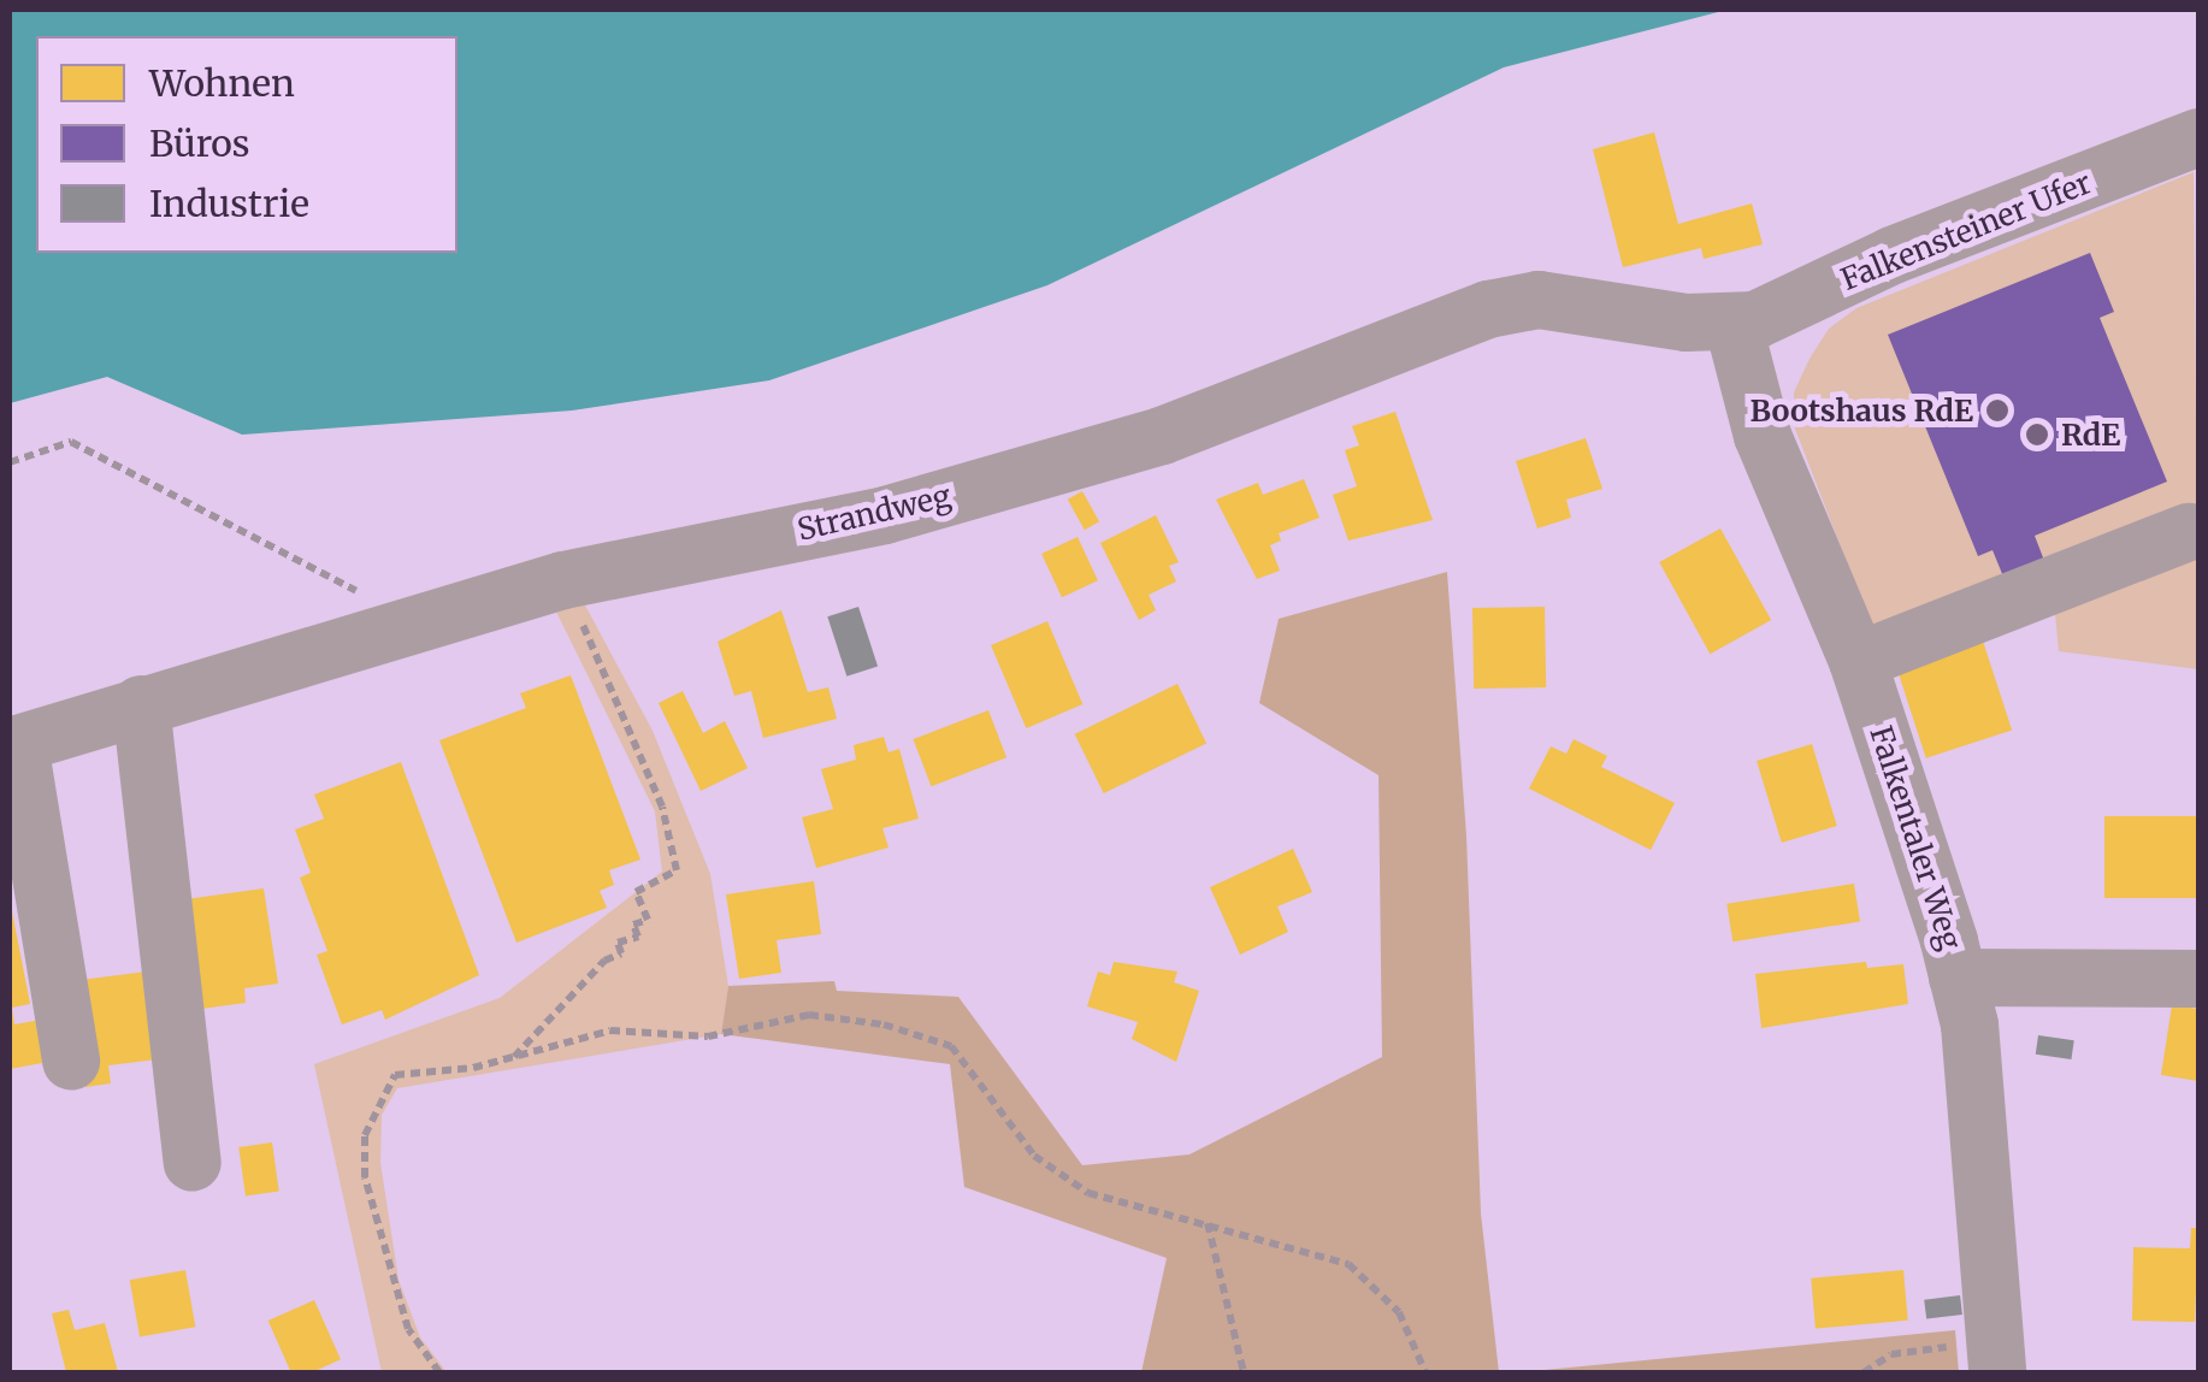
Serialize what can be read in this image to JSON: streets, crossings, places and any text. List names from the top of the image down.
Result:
{
  "streets": {
    "street": ["Falkensteiner Ufer", "Strandweg", "Falkentaler Weg"]
  },
  "crossings": [
    ["Falkensteiner Ufer", "Strandweg"],
    ["Falkensteiner Ufer", "Falkentaler Weg"],
    ["Strandweg", "Falkentaler Weg"]
  ],
  "places": ["Bootshaus RdE", "RdE"],
  "legend": ["Wohnen", "Büros", "Industrie"]
}
